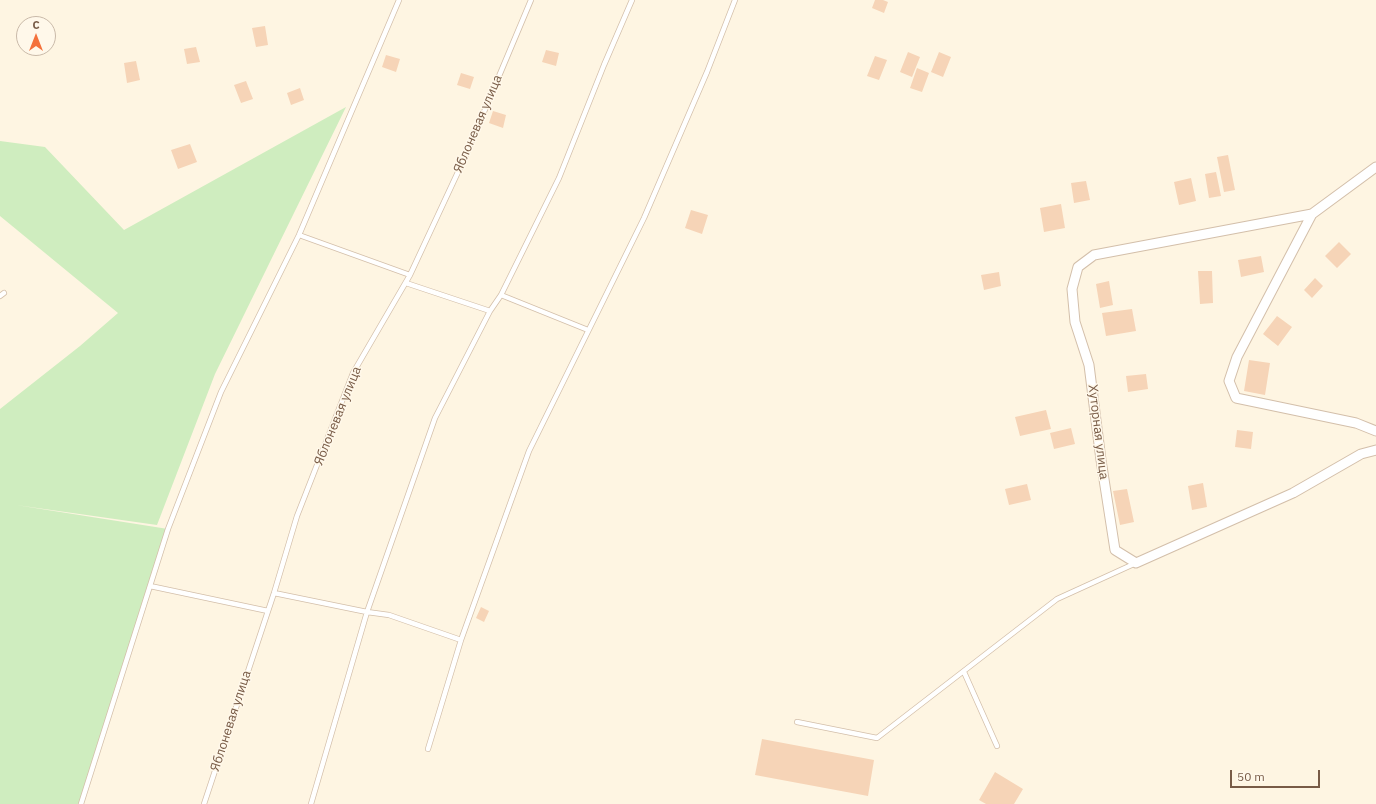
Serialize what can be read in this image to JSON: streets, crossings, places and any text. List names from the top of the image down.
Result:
{
  "streets": {
    "street": ["Хуторная улица"],
    "lane": ["Яблоневая улица"]
  },
  "scale_bar": "50 m",
  "north": "top"
}
